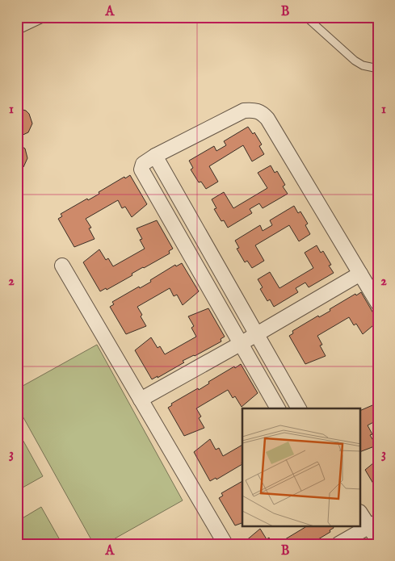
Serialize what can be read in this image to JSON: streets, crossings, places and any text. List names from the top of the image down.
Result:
{
  "grid": {
    "columns": ["A", "B"],
    "rows": ["1", "2", "3"]
  }
}
